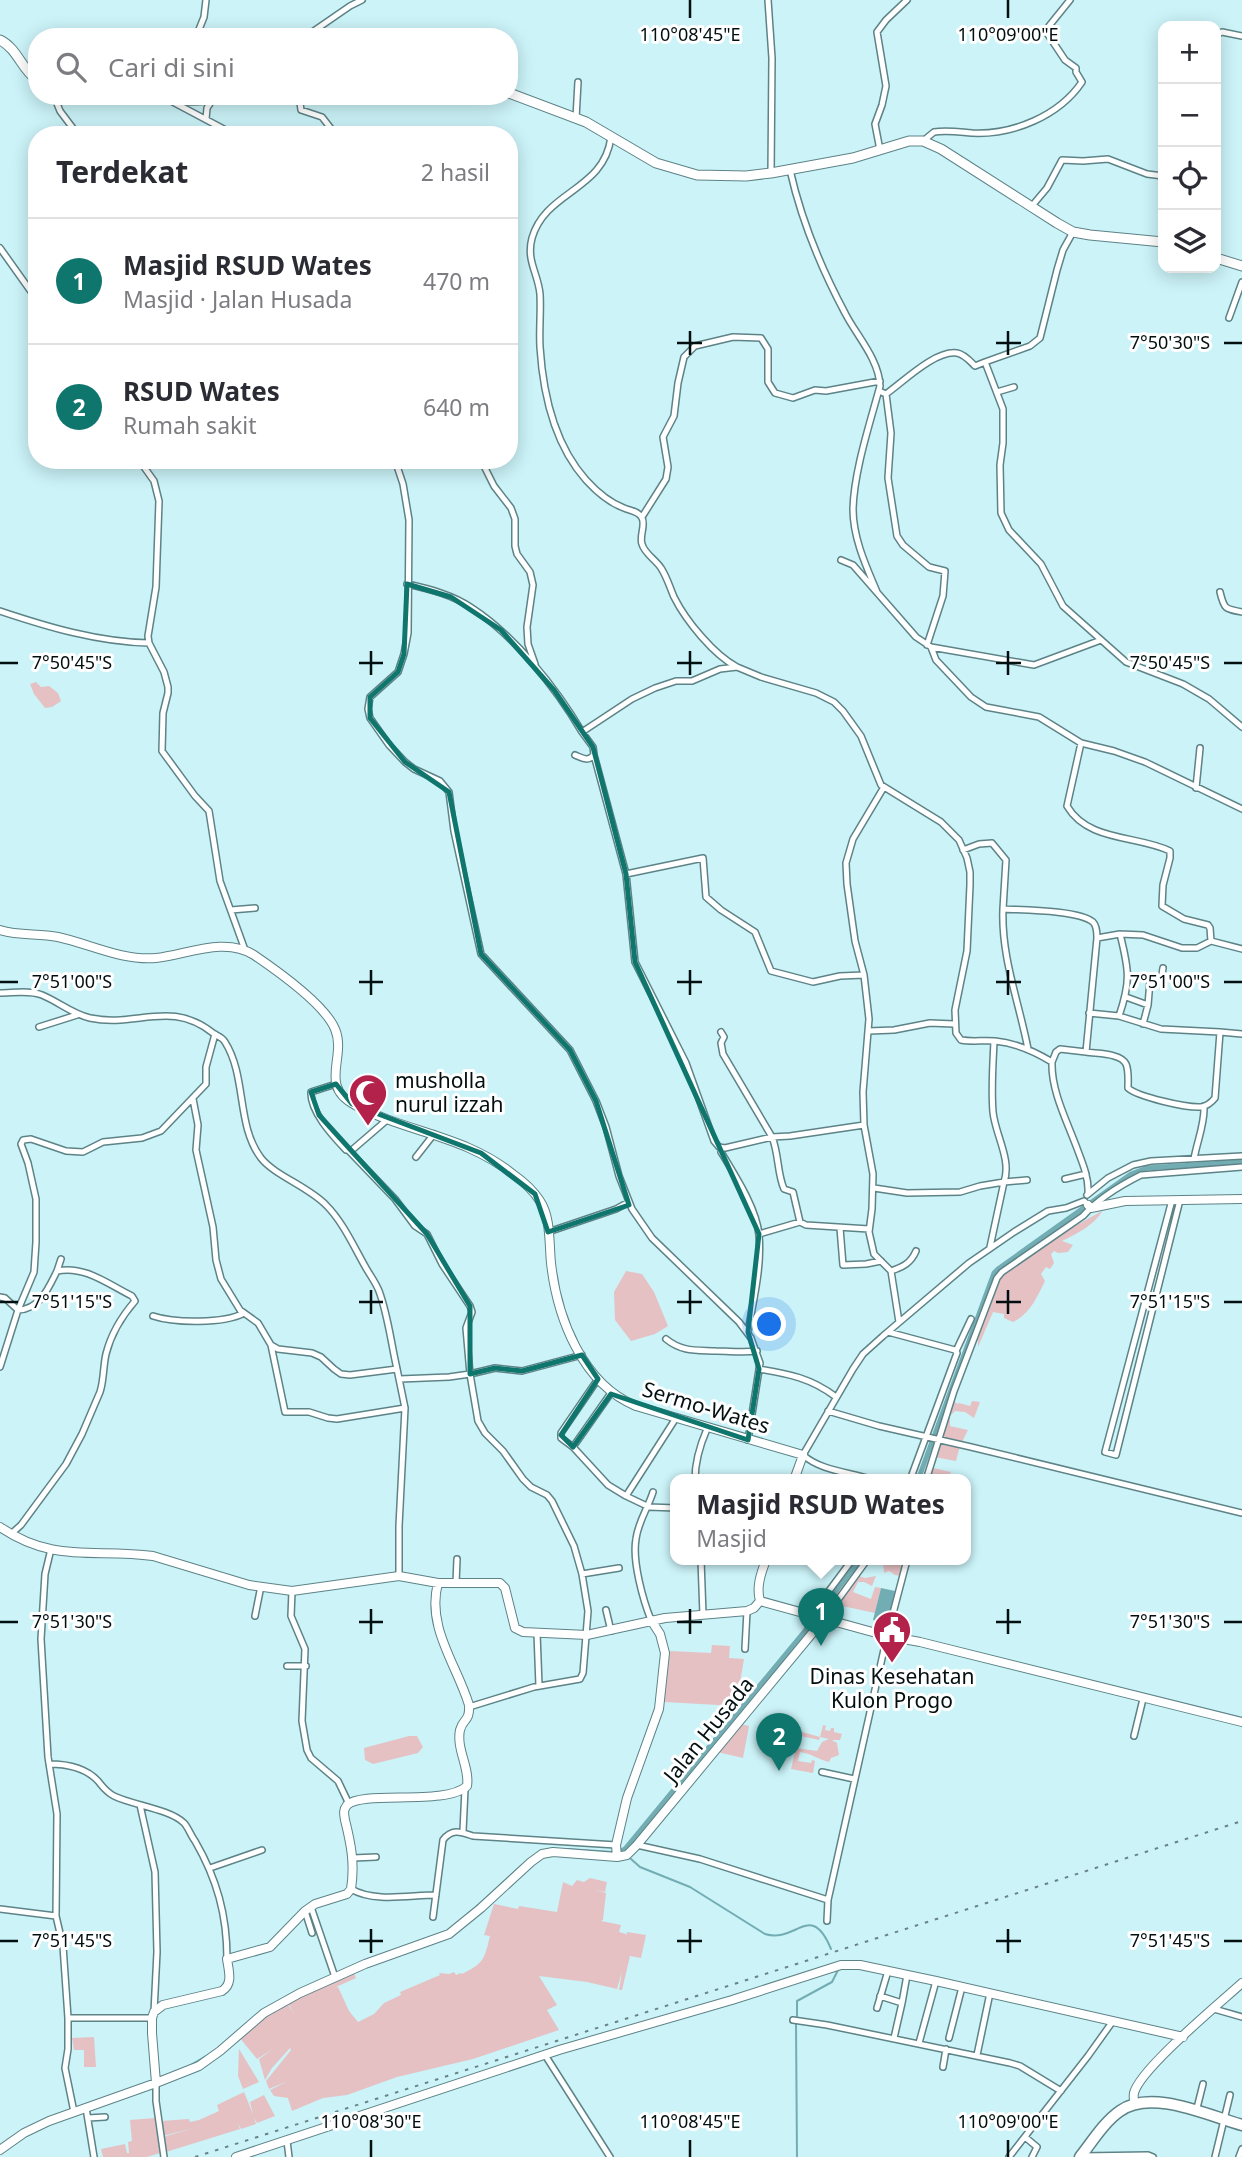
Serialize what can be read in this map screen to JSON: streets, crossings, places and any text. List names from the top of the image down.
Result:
{
  "streets": {
    "street": ["Sermo-Wates", "Jalan Husada"]
  },
  "places": {
    "mosque": ["musholla nurul izzah"],
    "public building": ["Dinas Kesehatan Kulon Progo"]
  },
  "page": {
    "map_buttons": ["+", "−"],
    "search": "Cari di sini",
    "heading": ["Terdekat", "2 hasil"],
    "list": [
      {
        "mark": "1",
        "name": "Masjid RSUD Wates",
        "note": "Masjid · Jalan Husada",
        "value": "470 m"
      },
      {
        "mark": "2",
        "name": "RSUD Wates",
        "note": "Rumah sakit",
        "value": "640 m"
      }
    ],
    "popup": ["Masjid RSUD Wates", "Masjid"],
    "pins": ["1", "2"]
  },
  "coordinates": [
    "110°08'45\"E",
    "110°09'00\"E",
    "7°50'30\"S",
    "7°50'45\"S",
    "7°51'00\"S",
    "7°51'15\"S",
    "7°51'30\"S",
    "7°51'45\"S",
    "110°08'30\"E"
  ]
}
